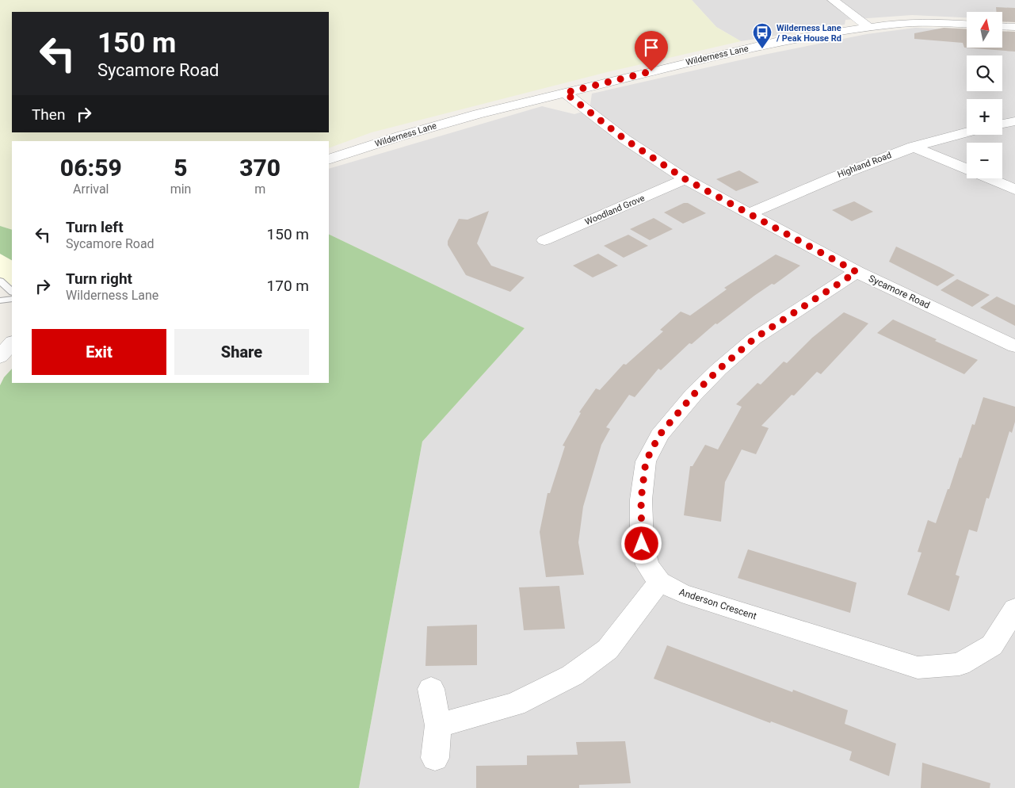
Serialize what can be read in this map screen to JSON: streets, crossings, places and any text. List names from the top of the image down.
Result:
{
  "streets": {
    "street": [
      "Wilderness Lane",
      "Highland Road",
      "Woodland Grove",
      "Sycamore Road",
      "Anderson Crescent"
    ]
  },
  "crossings": [
    ["Wilderness Lane", "Sycamore Road"],
    ["Highland Road", "Sycamore Road"],
    ["Woodland Grove", "Sycamore Road"],
    ["Sycamore Road", "Anderson Crescent"]
  ],
  "places": {
    "bus stop": ["Wilderness Lane / Peak House Rd"]
  },
  "north": "top",
  "page": {
    "map_buttons": ["+", "−"],
    "turn": ["150 m", "Sycamore Road"],
    "then": "Then",
    "eta": [
      "06:59",
      "Arrival",
      "5",
      "min",
      "370",
      "m"
    ],
    "list": [
      {
        "name": "Turn left",
        "note": "Sycamore Road",
        "value": "150 m"
      },
      {
        "name": "Turn right",
        "note": "Wilderness Lane",
        "value": "170 m"
      }
    ],
    "buttons": ["Exit", "Share"]
  }
}
